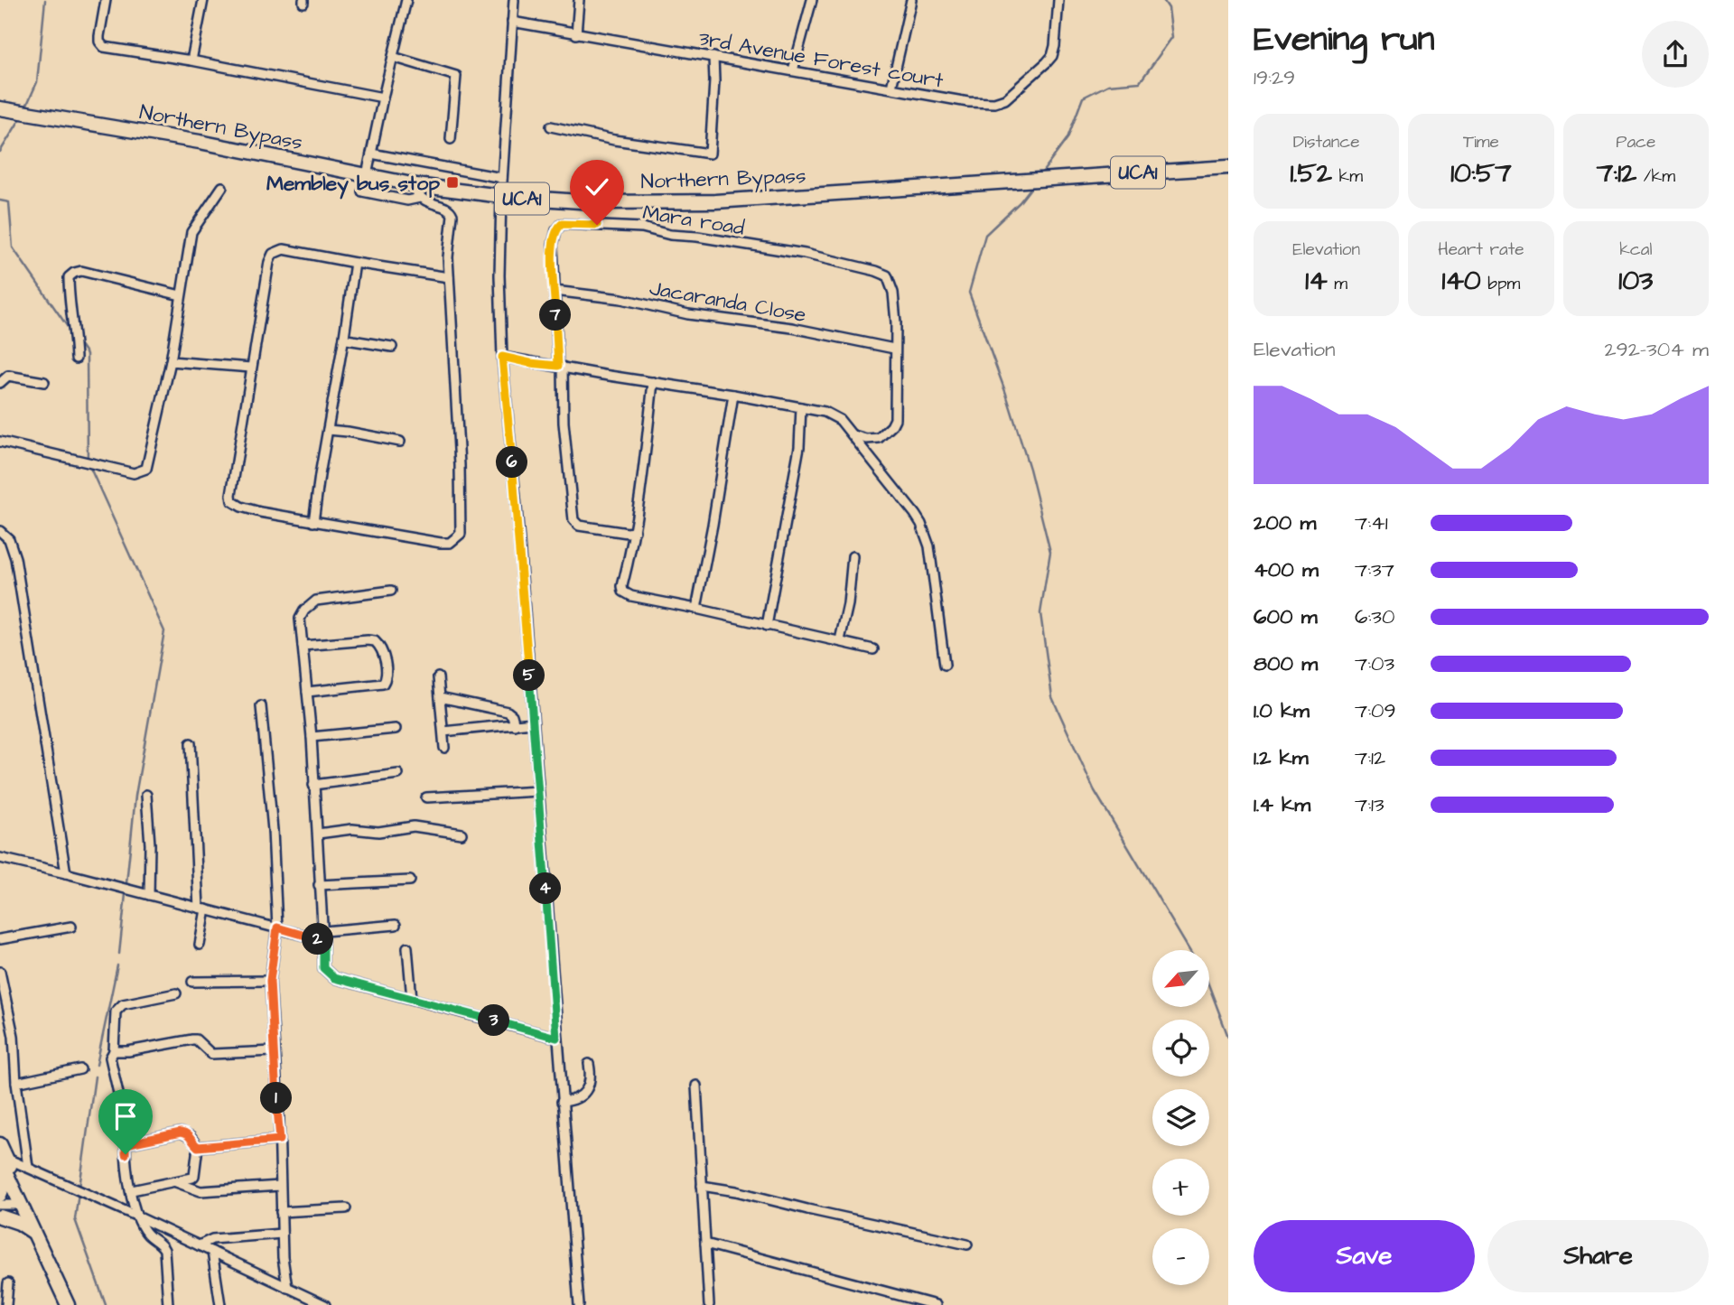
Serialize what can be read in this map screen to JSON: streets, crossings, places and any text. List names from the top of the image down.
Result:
{
  "streets": {
    "main road": ["Northern Bypass", "UCA1"],
    "street": ["3rd Avenue Forest court", "Mara road", "Jacaranda Close"]
  },
  "crossings": [
    ["Mara road", "Jacaranda Close"]
  ],
  "places": {
    "transit": ["Membley bus stop"]
  },
  "north": "bottom left",
  "page": {
    "heading": ["Evening run", "19:29"],
    "stats": [
      ["Distance", "1.52 km"],
      ["Time", "10:57"],
      ["Pace", "7:12 /km"],
      ["Elevation", "14 m"],
      ["Heart rate", "140 bpm"],
      ["kcal", "103"]
    ],
    "pins": [
      "7",
      "6",
      "5",
      "4",
      "2",
      "3",
      "1"
    ],
    "chart": ["Elevation", "292–304 m"],
    "list": [
      {
        "name": "200 m",
        "note": "7:41"
      },
      {
        "name": "400 m",
        "note": "7:37"
      },
      {
        "name": "600 m",
        "note": "6:30"
      },
      {
        "name": "800 m",
        "note": "7:03"
      },
      {
        "name": "1.0 km",
        "note": "7:09"
      },
      {
        "name": "1.2 km",
        "note": "7:12"
      },
      {
        "name": "1.4 km",
        "note": "7:13"
      }
    ],
    "map_buttons": ["+", "−"],
    "buttons": ["Save", "Share"]
  }
}
